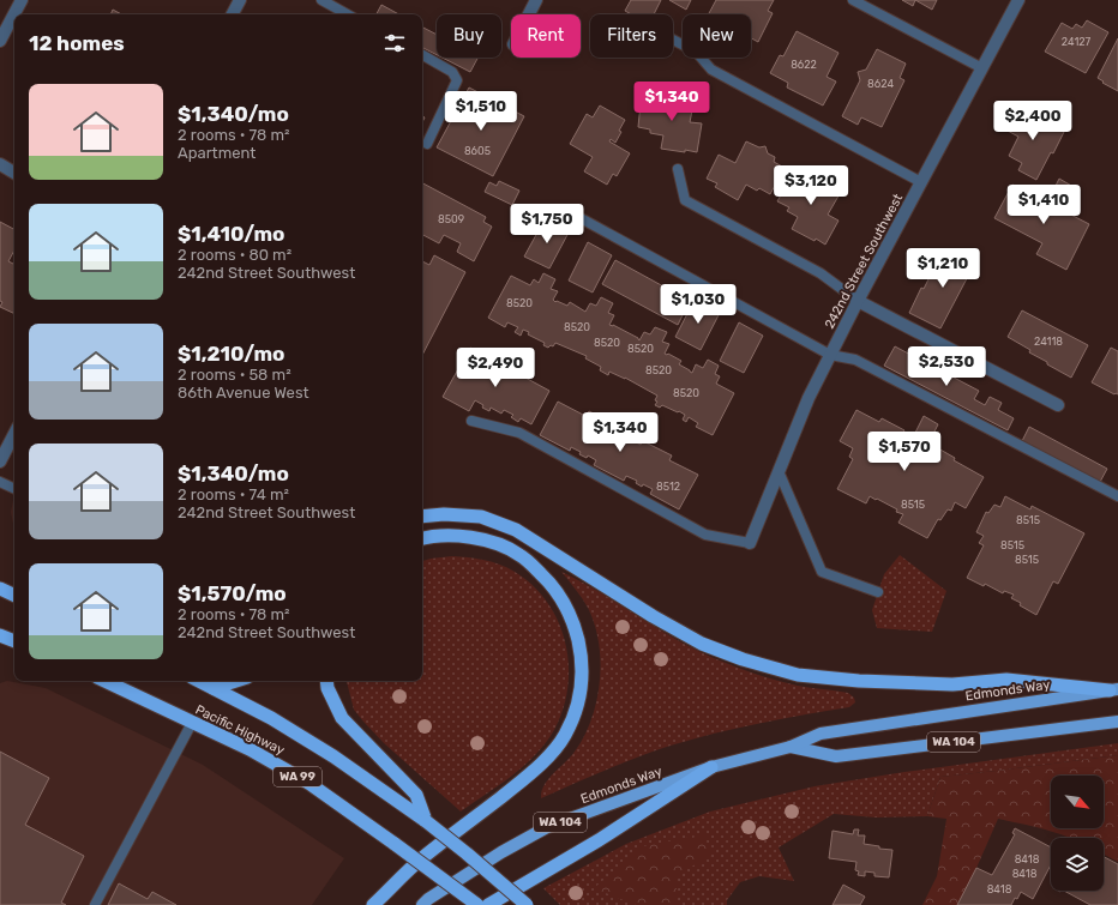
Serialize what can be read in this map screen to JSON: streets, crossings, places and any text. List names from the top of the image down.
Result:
{
  "streets": {
    "highway": ["Pacific Highway", "WA 99"],
    "main road": ["Edmonds Way", "WA 104"],
    "street": ["242nd Street Southwest"]
  },
  "house_numbers": [
    "24127",
    "8622",
    "8624",
    "8605",
    "8509",
    "8520",
    "8520",
    "24118",
    "8520",
    "8520",
    "8520",
    "8520",
    "8512",
    "8515",
    "8515",
    "8515",
    "8515",
    "8418",
    "8418",
    "8418"
  ],
  "north": "bottom right",
  "page": {
    "chip": [
      "Buy",
      "Rent",
      "Filters",
      "New"
    ],
    "heading": "12 homes",
    "list": [
      {
        "name": "$1,340/mo",
        "note": "2 rooms · 78 m² · Apartment"
      },
      {
        "name": "$1,410/mo",
        "note": "2 rooms · 80 m² · 242nd Street Southwest"
      },
      {
        "name": "$1,210/mo",
        "note": "2 rooms · 58 m² · 86th Avenue West"
      },
      {
        "name": "$1,340/mo",
        "note": "2 rooms · 74 m² · 242nd Street Southwest"
      },
      {
        "name": "$1,570/mo",
        "note": "2 rooms · 78 m² · 242nd Street Southwest"
      }
    ],
    "price": [
      "$1,340",
      "$1,510",
      "$2,400",
      "$3,120",
      "$1,410",
      "$1,750",
      "$1,210",
      "$1,030",
      "$2,530",
      "$2,490",
      "$1,340",
      "$1,570"
    ]
  }
}
